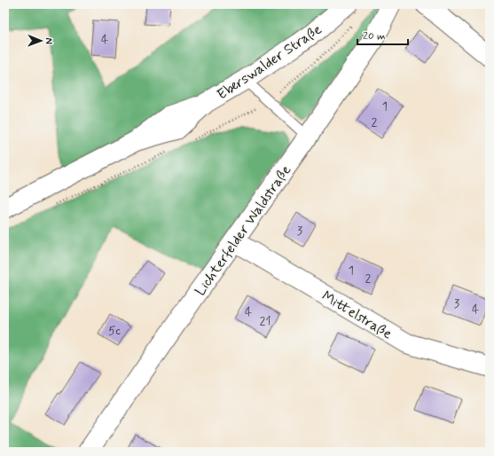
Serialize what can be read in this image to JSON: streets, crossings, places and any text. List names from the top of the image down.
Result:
{
  "streets": {
    "street": ["Eberswalder Straße", "Lichterfelder Waldstraße", "Mittelstraße"]
  },
  "crossings": [
    ["Lichterfelder Waldstraße", "Mittelstraße"]
  ],
  "house_numbers": [
    "4",
    "1",
    "2",
    "3",
    "1",
    "2",
    "3",
    "4",
    "4",
    "21",
    "5c"
  ],
  "scale_bar": "20 m",
  "north": "right"
}
